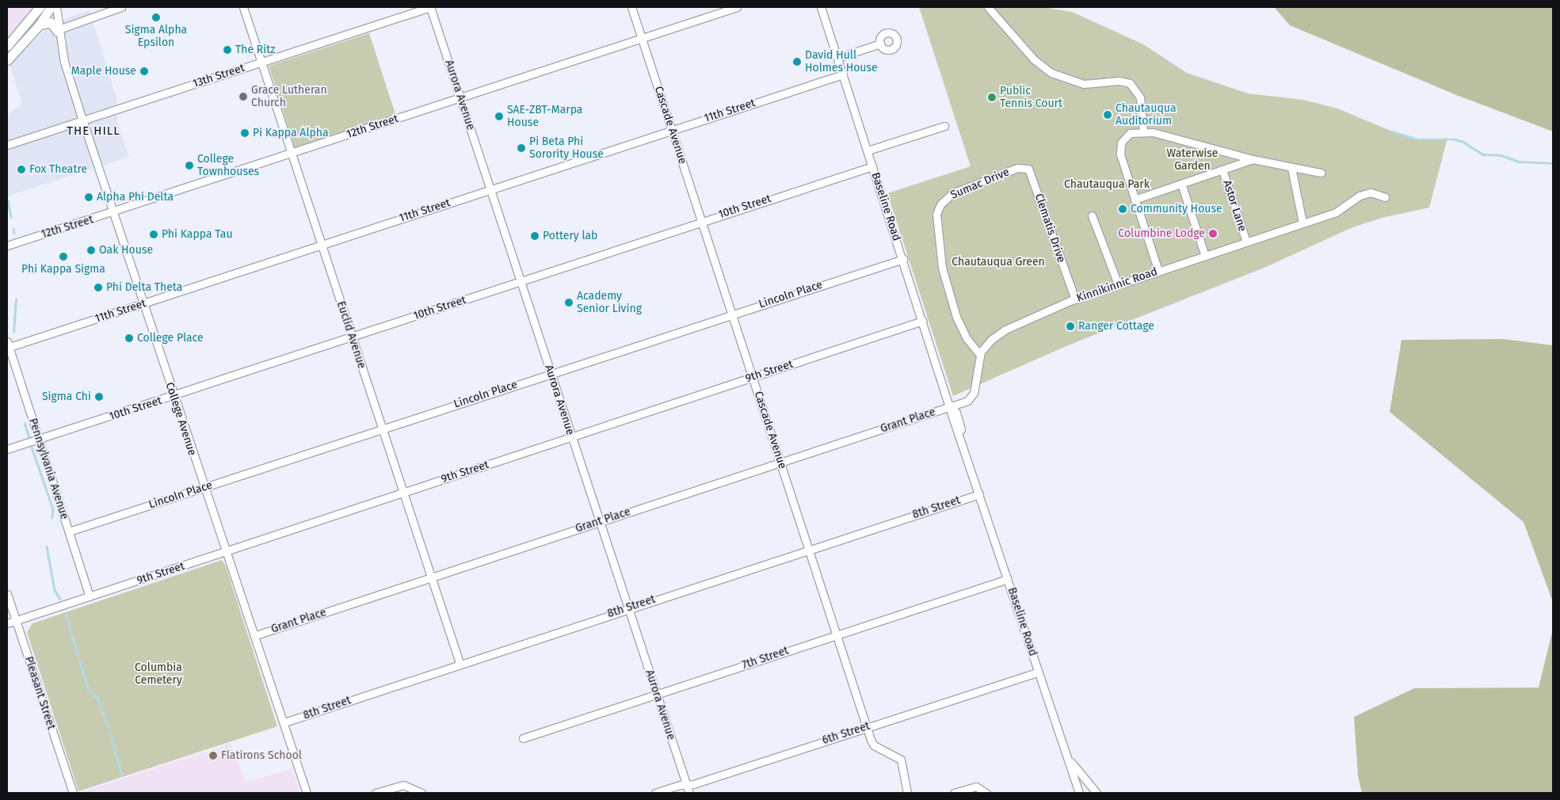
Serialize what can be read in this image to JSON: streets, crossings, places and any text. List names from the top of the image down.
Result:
{
  "streets": {
    "street": [
      "13th Street",
      "Aurora Avenue",
      "11th Street",
      "Cascade Avenue",
      "12th Street",
      "Sumac Drive",
      "Astor Lane",
      "10th Street",
      "Baseline Road",
      "Clematis Drive",
      "Kinnikinnic Road",
      "Lincoln Place",
      "Euclid Avenue",
      "9th Street",
      "College Avenue",
      "Grant Place",
      "Pennsylvania Avenue",
      "8th Street",
      "7th Street",
      "Pleasant Street",
      "6th Street"
    ]
  },
  "crossings": [
    ["13th Street", "Aurora Avenue"],
    ["13th Street", "Euclid Avenue"],
    ["13th Street", "College Avenue"],
    ["Aurora Avenue", "11th Street"],
    ["Aurora Avenue", "12th Street"],
    ["Aurora Avenue", "10th Street"],
    ["Aurora Avenue", "Lincoln Place"],
    ["Aurora Avenue", "9th Street"],
    ["Aurora Avenue", "Grant Place"],
    ["Aurora Avenue", "8th Street"],
    ["Aurora Avenue", "7th Street"],
    ["Aurora Avenue", "6th Street"],
    ["11th Street", "Cascade Avenue"],
    ["11th Street", "Baseline Road"],
    ["11th Street", "Euclid Avenue"],
    ["11th Street", "College Avenue"],
    ["11th Street", "Pennsylvania Avenue"],
    ["Cascade Avenue", "12th Street"],
    ["Cascade Avenue", "10th Street"],
    ["Cascade Avenue", "Lincoln Place"],
    ["Cascade Avenue", "9th Street"],
    ["Cascade Avenue", "Grant Place"],
    ["Cascade Avenue", "8th Street"],
    ["Cascade Avenue", "7th Street"],
    ["Cascade Avenue", "6th Street"],
    ["12th Street", "Euclid Avenue"],
    ["12th Street", "College Avenue"],
    ["Sumac Drive", "Clematis Drive"],
    ["Sumac Drive", "Kinnikinnic Road"],
    ["Astor Lane", "Kinnikinnic Road"],
    ["10th Street", "Baseline Road"],
    ["10th Street", "Euclid Avenue"],
    ["10th Street", "College Avenue"],
    ["10th Street", "Pennsylvania Avenue"],
    ["Baseline Road", "Kinnikinnic Road"],
    ["Baseline Road", "Lincoln Place"],
    ["Baseline Road", "9th Street"],
    ["Baseline Road", "Grant Place"],
    ["Baseline Road", "8th Street"],
    ["Baseline Road", "7th Street"],
    ["Baseline Road", "6th Street"],
    ["Clematis Drive", "Kinnikinnic Road"],
    ["Kinnikinnic Road", "Grant Place"],
    ["Lincoln Place", "Euclid Avenue"],
    ["Lincoln Place", "College Avenue"],
    ["Lincoln Place", "Pennsylvania Avenue"],
    ["Euclid Avenue", "9th Street"],
    ["Euclid Avenue", "Grant Place"],
    ["Euclid Avenue", "8th Street"],
    ["9th Street", "College Avenue"],
    ["9th Street", "Pennsylvania Avenue"],
    ["9th Street", "Pleasant Street"],
    ["College Avenue", "Grant Place"],
    ["College Avenue", "8th Street"]
  ],
  "districts": ["THE HILL"],
  "parks": [
    "Waterwise Garden",
    "Chautauqua Park",
    "Chautauqua Green",
    "Columbia Cemetery"
  ],
  "places": [
    "Sigma Alpha Epsilon",
    "The Ritz",
    "David Hull Holmes House",
    "Maple House",
    "Grace Lutheran Church",
    "Public Tennis Court",
    "Chautauqua Auditorium",
    "SAE-ZBT-Marpa House",
    "Pi Kappa Alpha",
    "Pi Beta Phi Sorority House",
    "College Townhouses",
    "Fox Theatre",
    "Alpha Phi Delta",
    "Community House",
    "Columbine Lodge",
    "Phi Kappa Tau",
    "Pottery lab",
    "Oak House",
    "Phi Kappa Sigma",
    "Phi Delta Theta",
    "Academy Senior Living",
    "Ranger Cottage",
    "College Place",
    "Sigma Chi",
    "Flatirons School"
  ]
}
